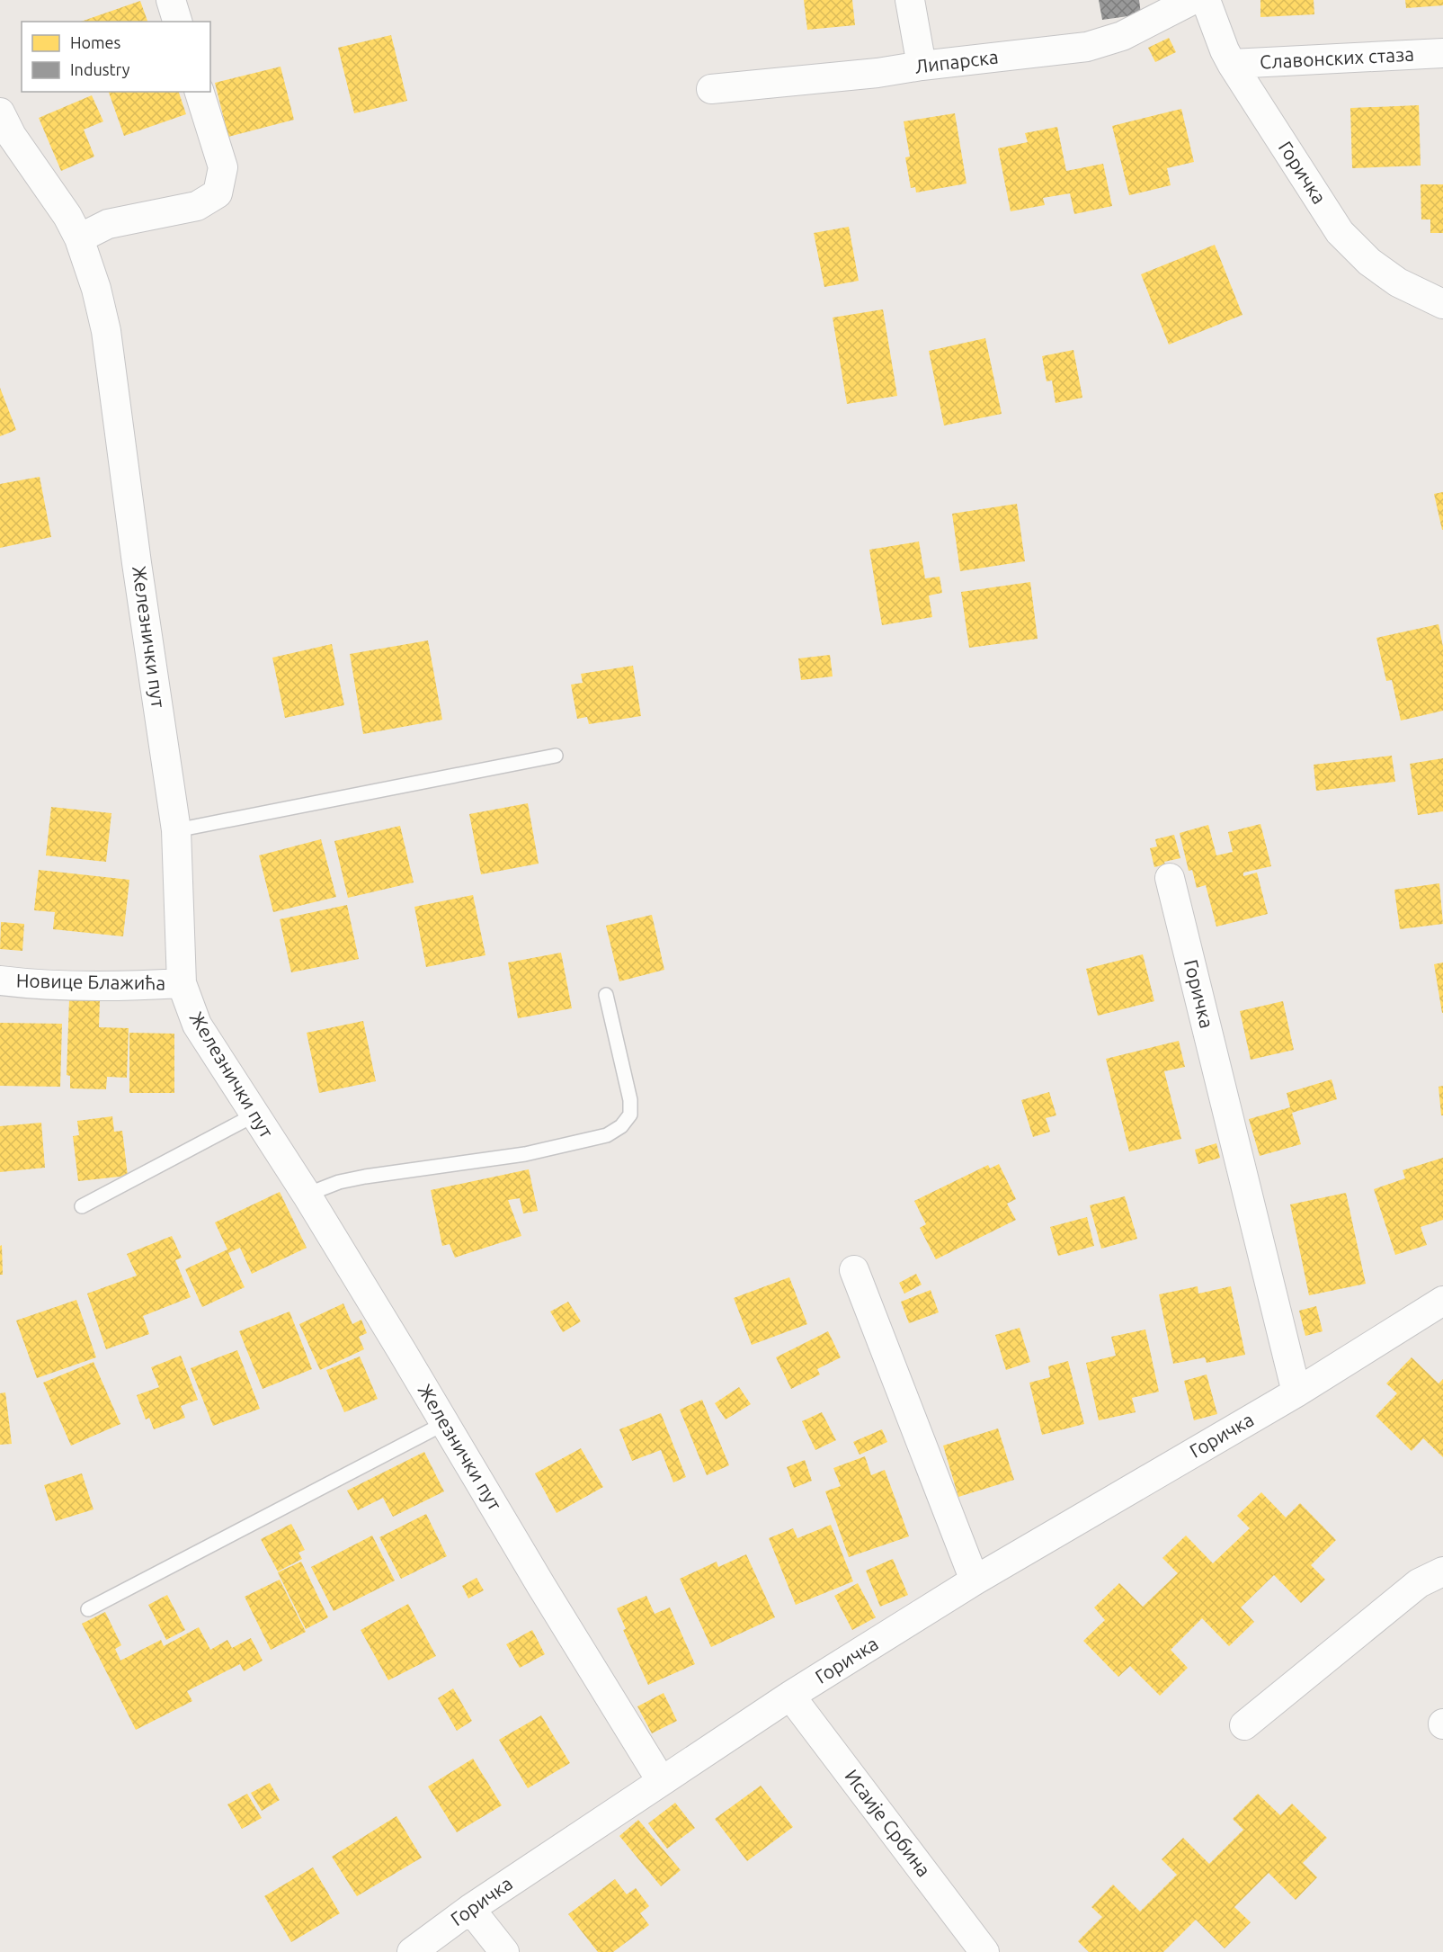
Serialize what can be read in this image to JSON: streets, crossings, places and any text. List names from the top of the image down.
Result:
{
  "streets": {
    "street": [
      "Славонских стаза",
      "Липарска",
      "Горичка",
      "Железнички пут",
      "Новице Блажића",
      "Исаије Србина"
    ]
  },
  "crossings": [
    ["Славонских стаза", "Горичка"],
    ["Горичка", "Железнички пут"],
    ["Горичка", "Исаије Србина"],
    ["Железнички пут", "Новице Блажића"]
  ],
  "legend": ["Homes", "Industry"]
}
